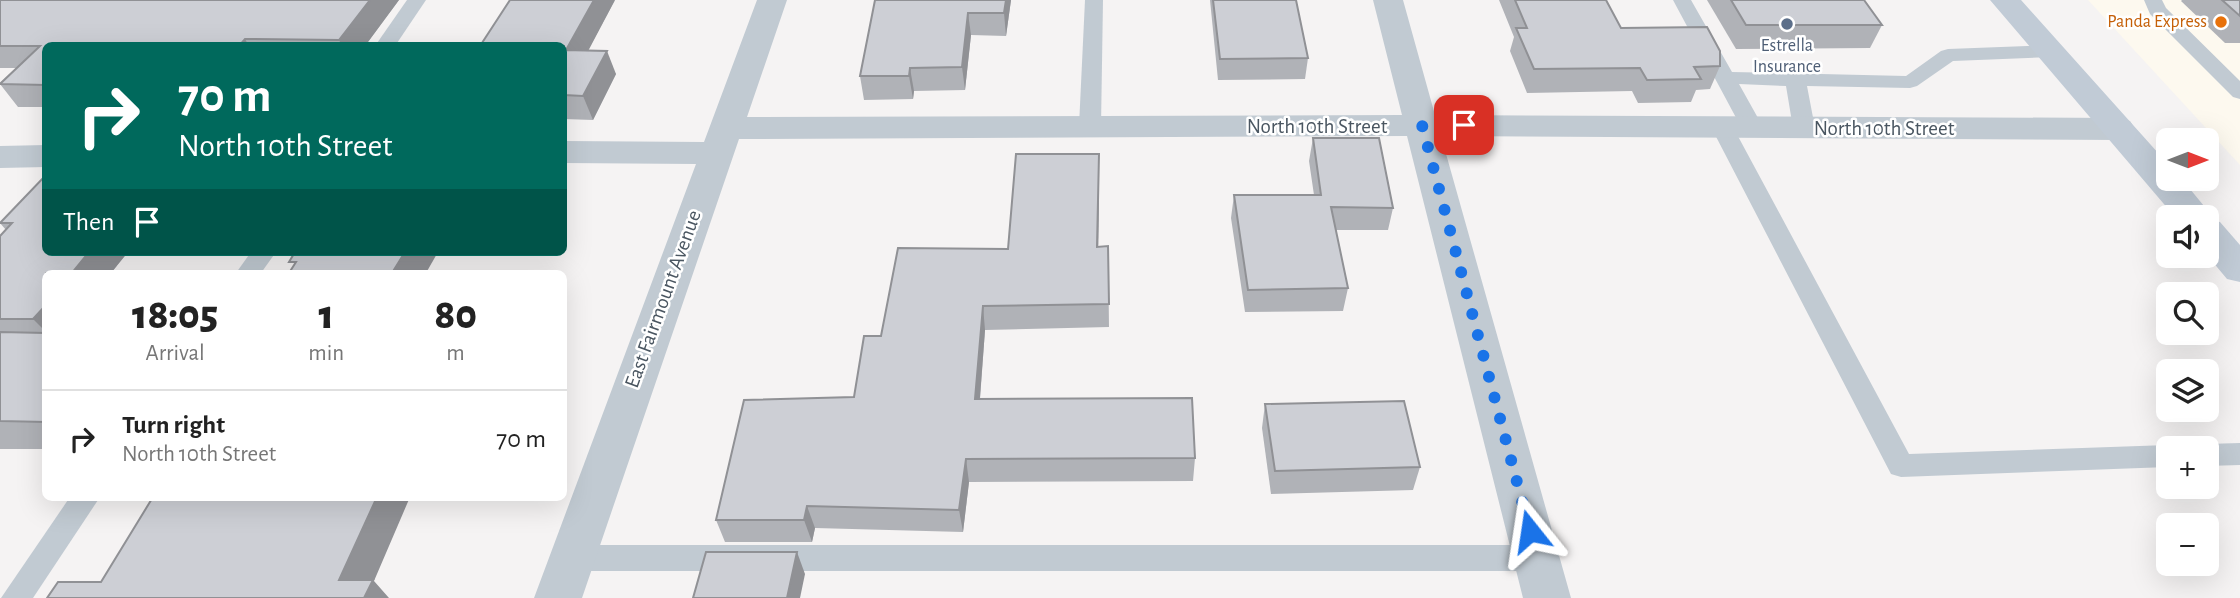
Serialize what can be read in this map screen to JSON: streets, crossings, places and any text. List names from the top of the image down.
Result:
{
  "streets": {
    "street": ["North 10th Street", "East Fairmount Avenue"]
  },
  "crossings": [
    ["North 10th Street", "East Fairmount Avenue"]
  ],
  "places": ["Panda Express", "Estrella Insurance"],
  "north": "right",
  "page": {
    "turn": ["70 m", "North 10th Street"],
    "map_buttons": ["+", "−"],
    "then": "Then",
    "eta": [
      "18:05",
      "Arrival",
      "1",
      "min",
      "80",
      "m"
    ],
    "list": [
      {
        "name": "Turn right",
        "note": "North 10th Street",
        "value": "70 m"
      }
    ]
  }
}
